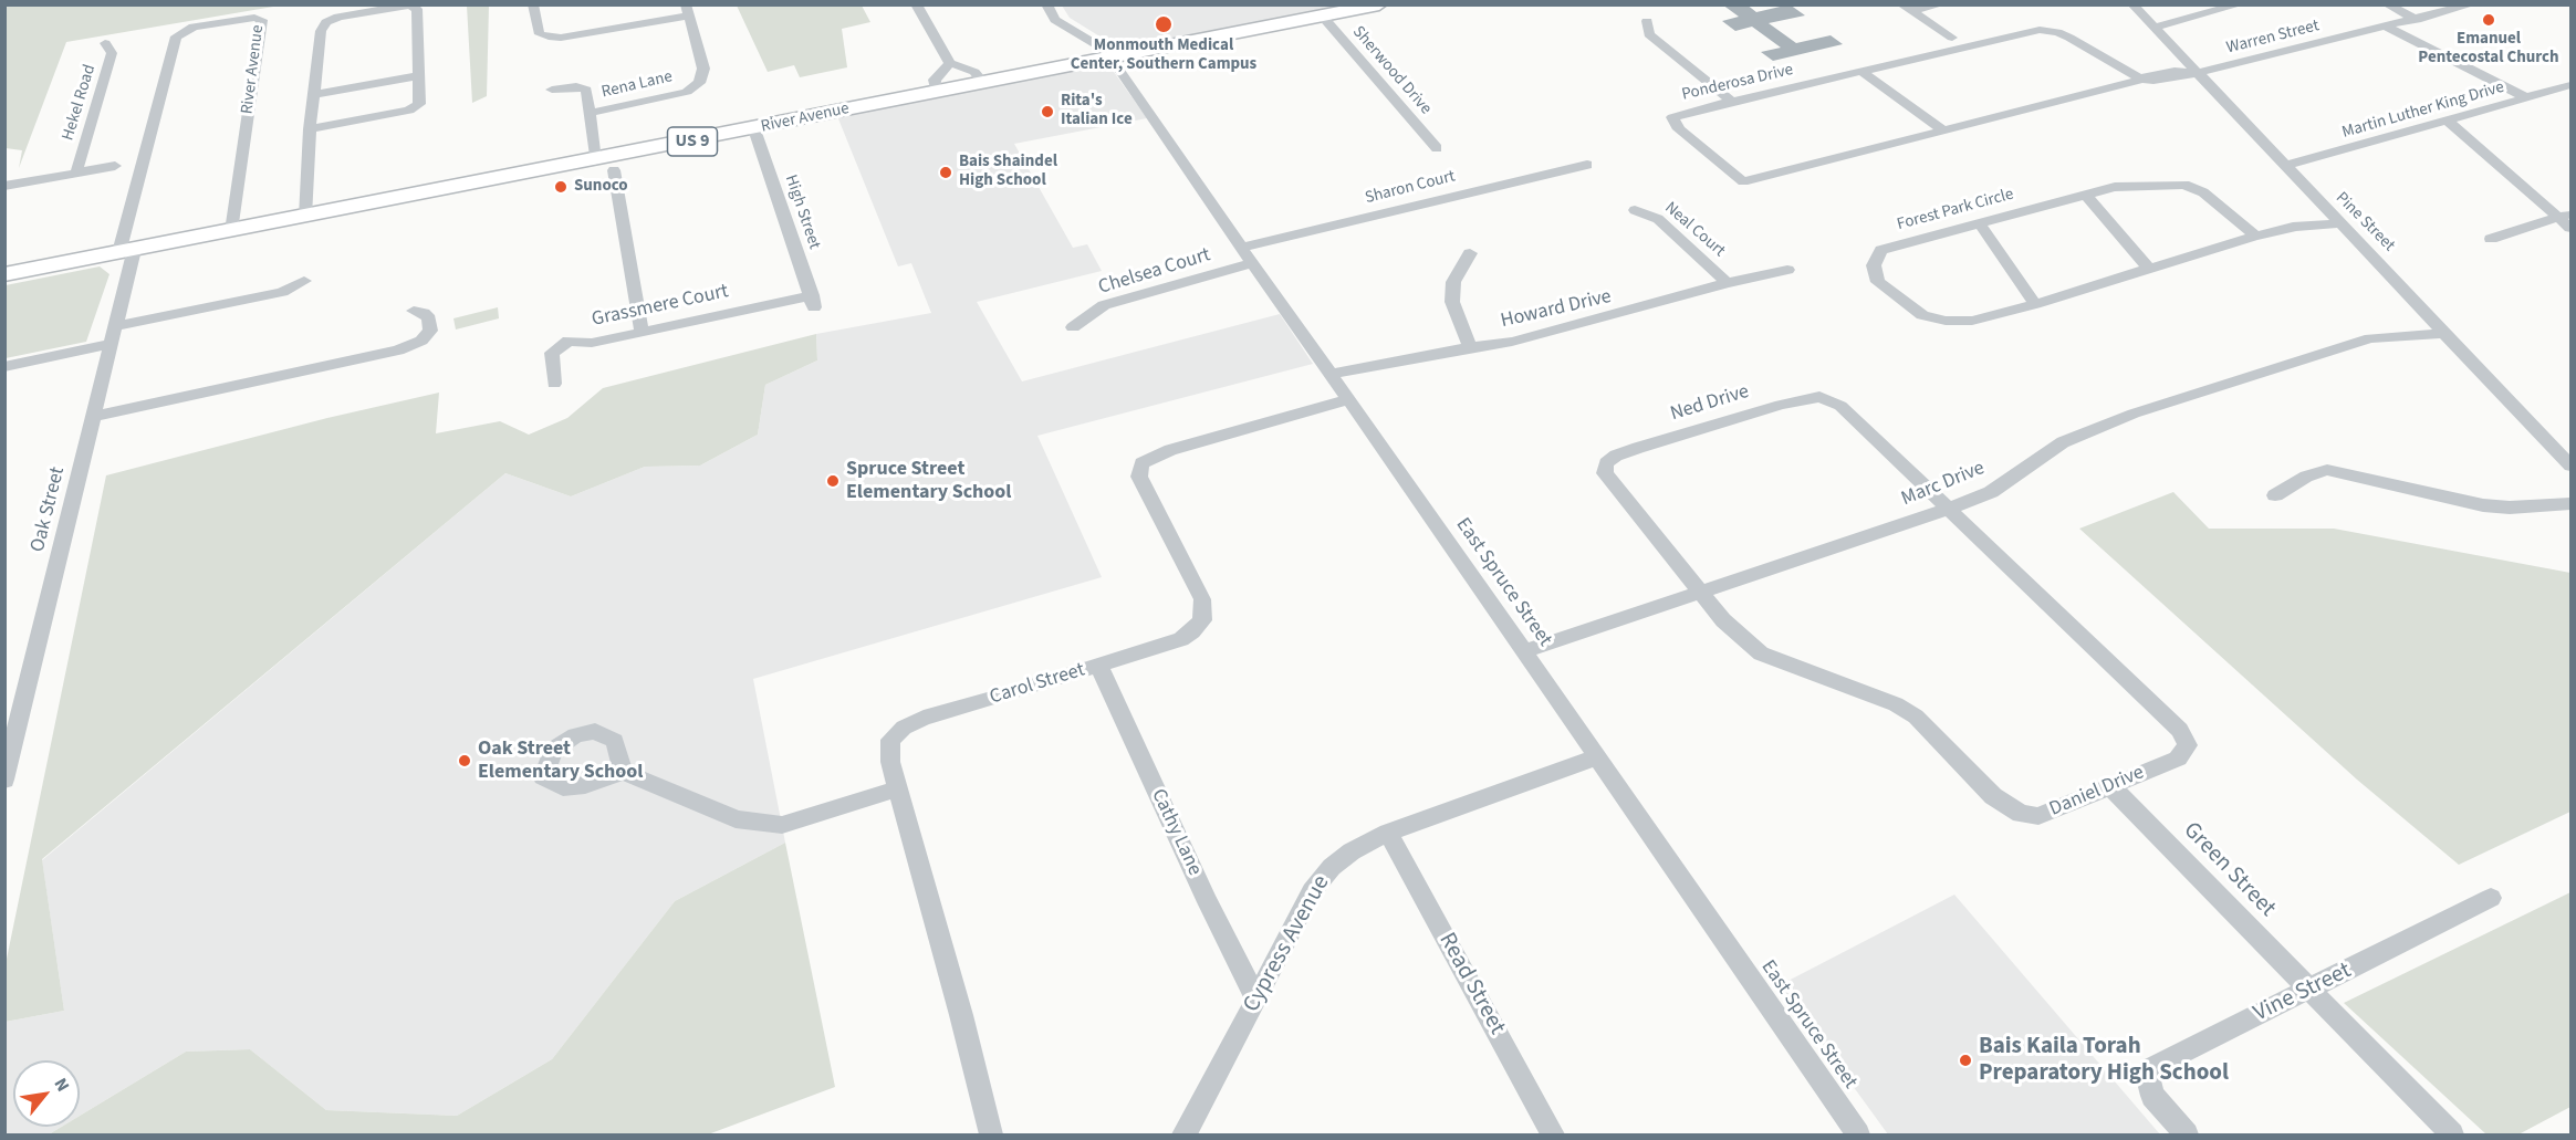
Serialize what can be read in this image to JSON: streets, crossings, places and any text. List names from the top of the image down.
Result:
{
  "streets": {
    "highway": ["River Avenue", "US 9"],
    "street": [
      "Warren Street",
      "Sherwood Drive",
      "Ponderosa Drive",
      "Rena Lane",
      "Hekel Road",
      "Martin Luther King Drive",
      "Sharon Court",
      "Forest Park Circle",
      "High Street",
      "Pine Street",
      "Neal Court",
      "Chelsea Court",
      "Grassmere Court",
      "Howard Drive",
      "Ned Drive",
      "Marc Drive",
      "Oak Street",
      "East Spruce Street",
      "Carol Street",
      "Daniel Drive",
      "Cathy Lane",
      "Green Street",
      "Cypress Avenue",
      "Read Street",
      "Vine Street"
    ]
  },
  "crossings": [
    ["Warren Street", "Ponderosa Drive"],
    ["Warren Street", "Pine Street"],
    ["River Avenue", "Sherwood Drive"],
    ["River Avenue", "High Street"],
    ["River Avenue", "Oak Street"],
    ["River Avenue", "East Spruce Street"],
    ["Ponderosa Drive", "Pine Street"],
    ["Martin Luther King Drive", "Pine Street"],
    ["Sharon Court", "Chelsea Court"],
    ["Sharon Court", "East Spruce Street"],
    ["Forest Park Circle", "Pine Street"],
    ["High Street", "Grassmere Court"],
    ["Pine Street", "Marc Drive"],
    ["Neal Court", "Howard Drive"],
    ["Chelsea Court", "East Spruce Street"],
    ["Howard Drive", "East Spruce Street"],
    ["Ned Drive", "Marc Drive"],
    ["Ned Drive", "Daniel Drive"],
    ["Marc Drive", "East Spruce Street"],
    ["Marc Drive", "Daniel Drive"],
    ["East Spruce Street", "Carol Street"],
    ["East Spruce Street", "Cypress Avenue"],
    ["Carol Street", "Cathy Lane"],
    ["Daniel Drive", "Green Street"],
    ["Cathy Lane", "Cypress Avenue"],
    ["Green Street", "Vine Street"],
    ["Cypress Avenue", "Read Street"]
  ],
  "places": [
    "Emanuel Pentecostal Church",
    "Monmouth Medical Center, Southern Campus",
    "Rita's Italian Ice",
    "Bais Shaindel High School",
    "Sunoco",
    "Spruce Street Elementary School",
    "Oak Street Elementary School",
    "Bais Kaila Torah Preparatory High School"
  ],
  "north": "top right"
}
